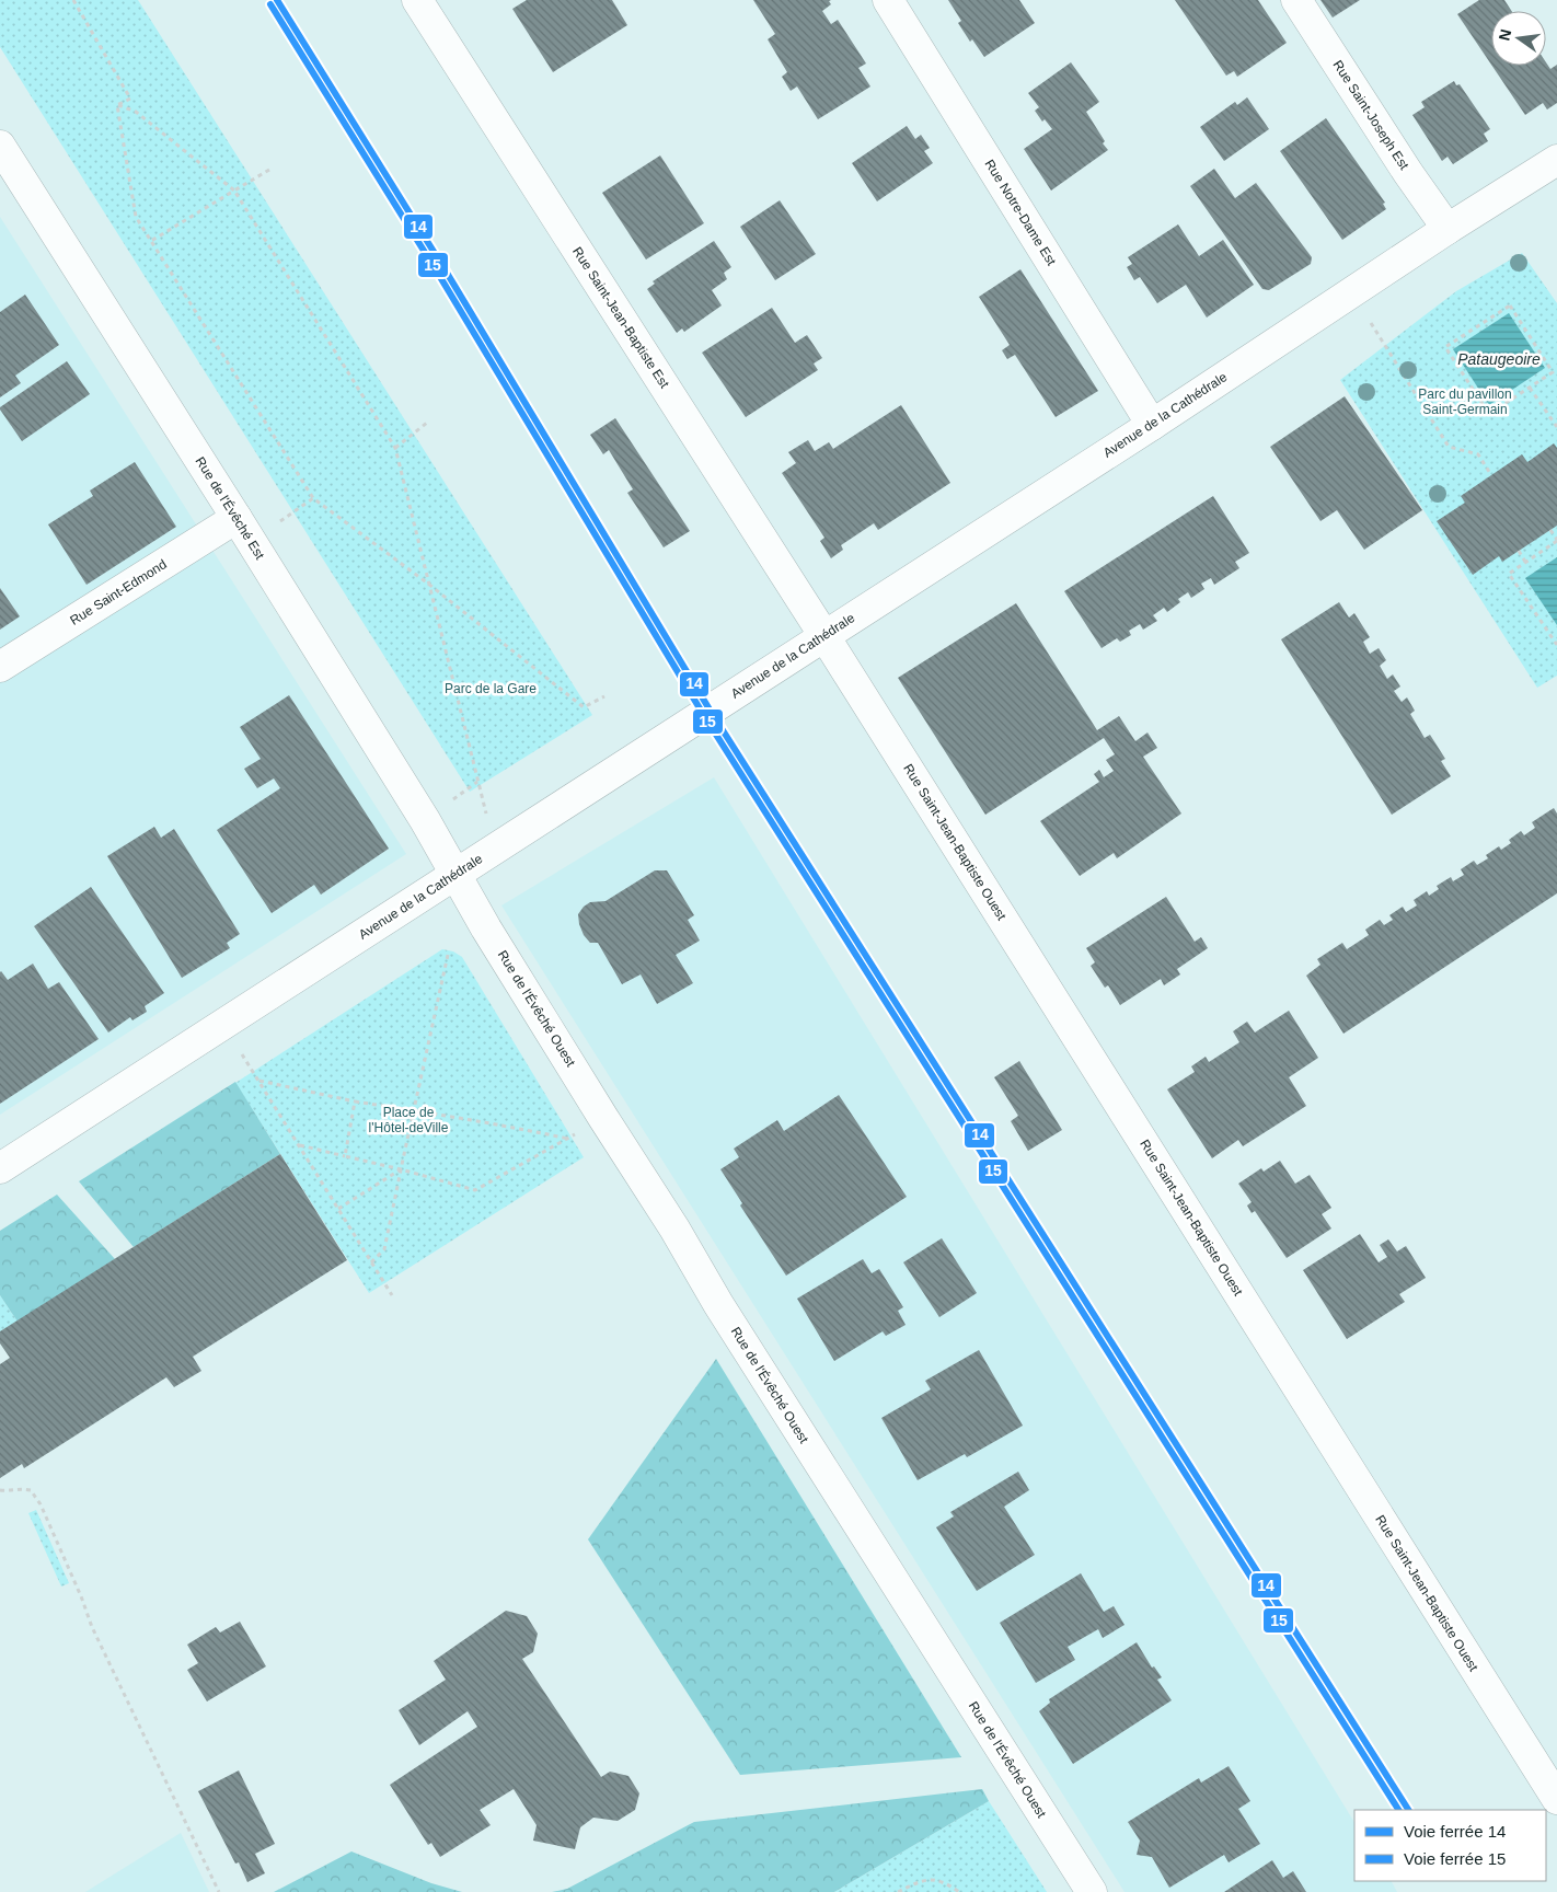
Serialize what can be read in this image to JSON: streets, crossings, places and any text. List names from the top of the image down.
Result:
{
  "streets": {
    "street": [
      "Rue Saint-Joseph Est",
      "Rue Notre-Dame Est",
      "Rue Saint-Jean-Baptiste Est",
      "Avenue de la Cathédrale",
      "Rue de l'Évêché Est",
      "Rue Saint-Edmond",
      "Rue Saint-Jean-Baptiste Ouest",
      "Rue de l'Évêché Ouest"
    ]
  },
  "crossings": [
    ["Rue Saint-Joseph Est", "Avenue de la Cathédrale"],
    ["Rue Notre-Dame Est", "Avenue de la Cathédrale"],
    ["Rue Saint-Jean-Baptiste Est", "Avenue de la Cathédrale"],
    ["Rue Saint-Jean-Baptiste Est", "Rue Saint-Jean-Baptiste Ouest"],
    ["Avenue de la Cathédrale", "Rue de l'Évêché Est"],
    ["Avenue de la Cathédrale", "Rue Saint-Jean-Baptiste Ouest"],
    ["Avenue de la Cathédrale", "Rue de l'Évêché Ouest"],
    ["Rue de l'Évêché Est", "Rue Saint-Edmond"],
    ["Rue de l'Évêché Est", "Rue de l'Évêché Ouest"]
  ],
  "water": ["Pataugeoire"],
  "parks": ["Parc du pavillon Saint-Germain", "Parc de la Gare", "Place de l'Hôtel-deVille"],
  "lines": ["rail line 14", "rail line 15"],
  "legend": ["Voie ferrée 14", "Voie ferrée 15"],
  "north": "left"
}
